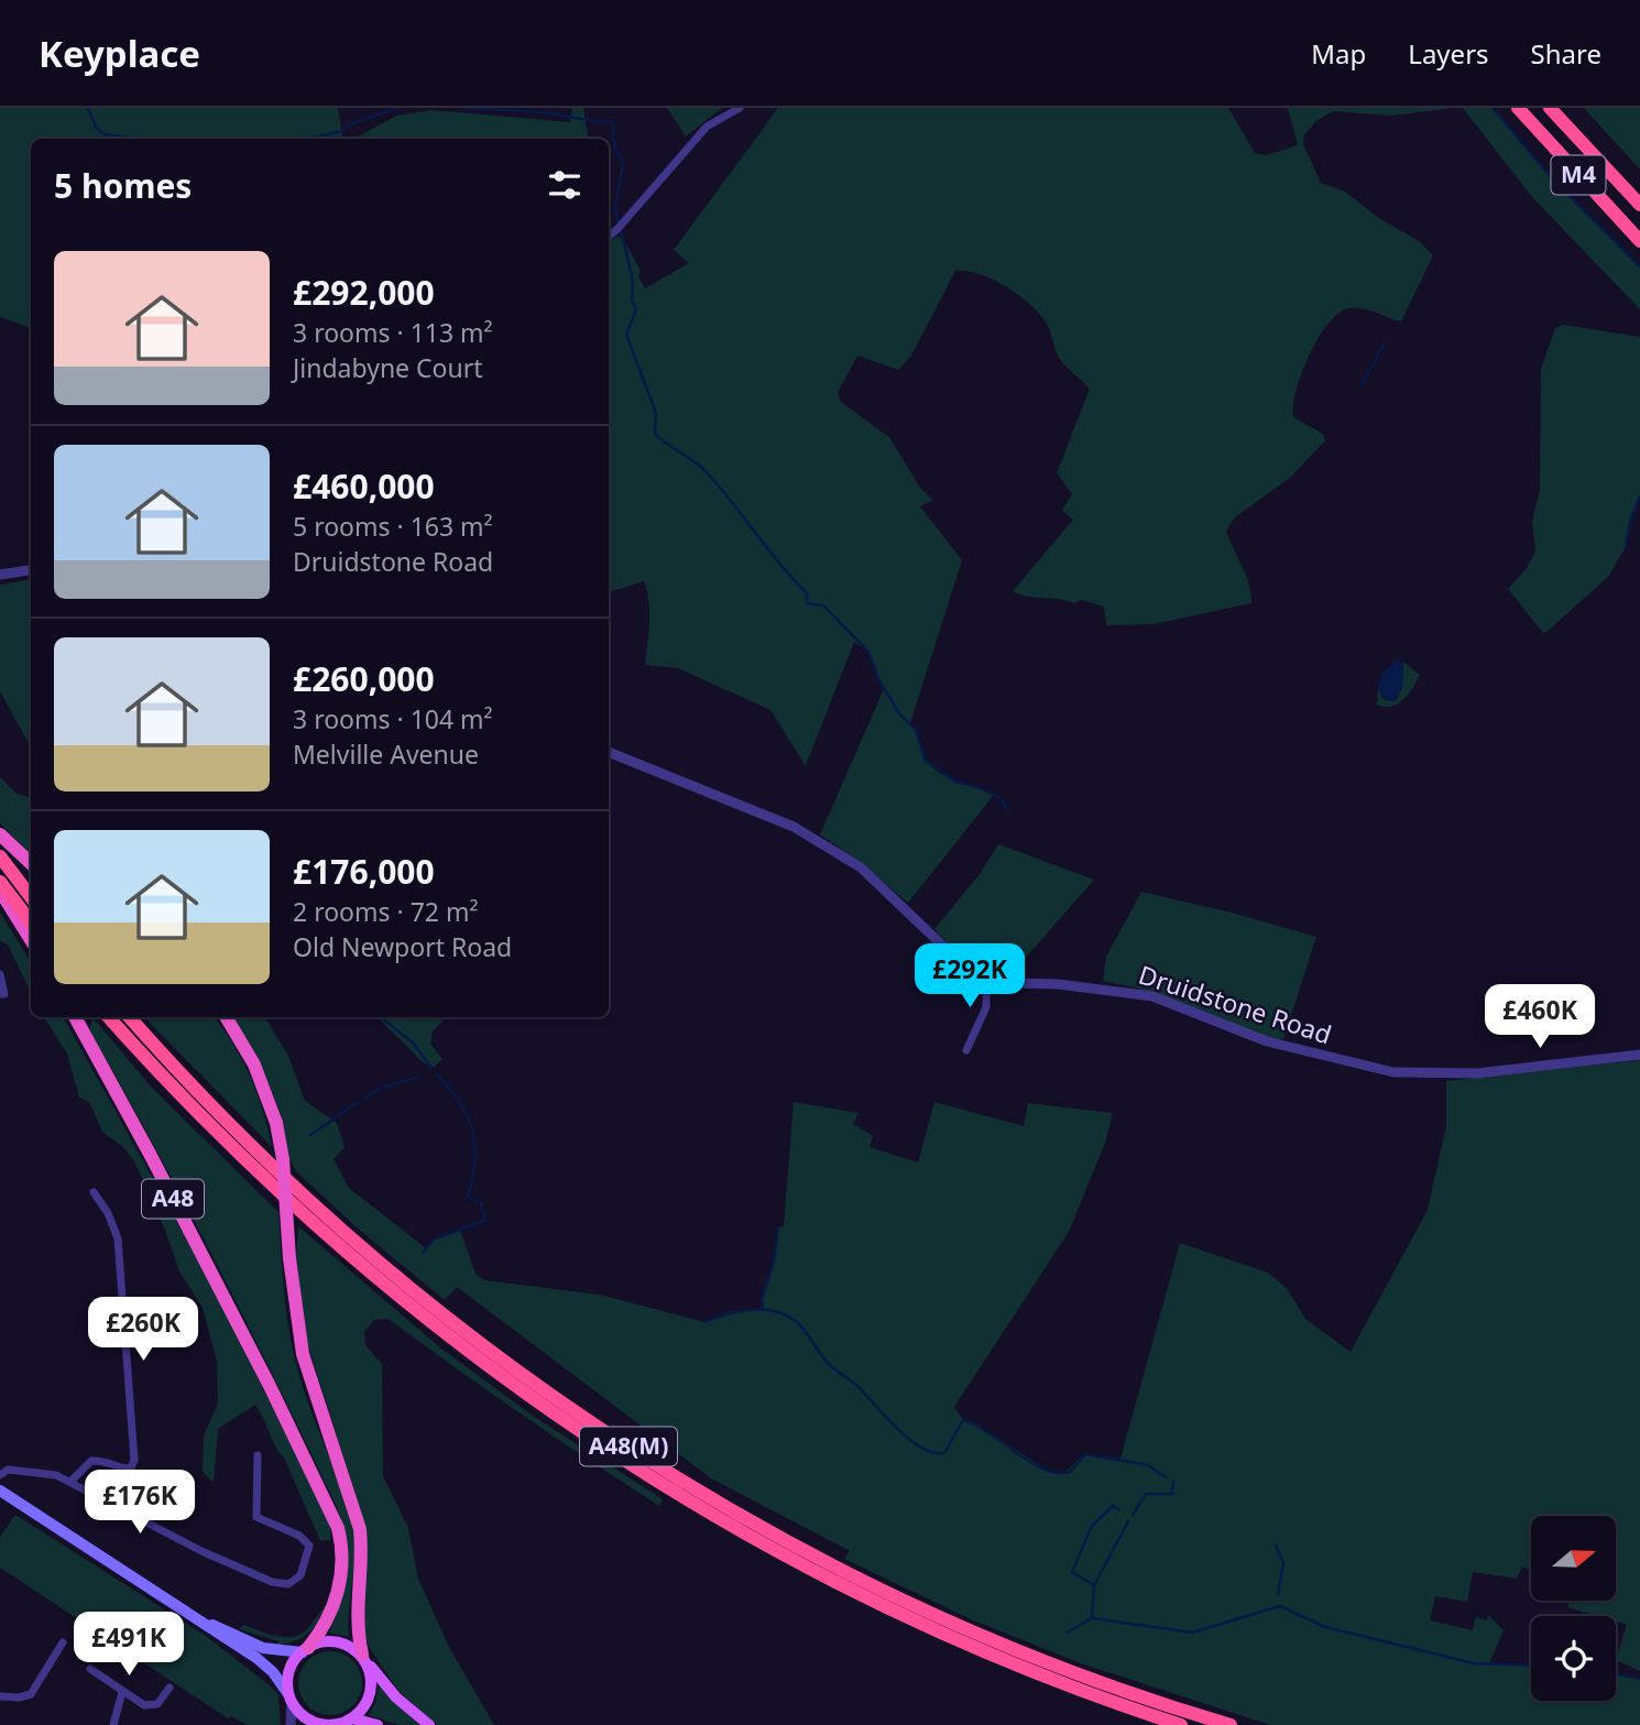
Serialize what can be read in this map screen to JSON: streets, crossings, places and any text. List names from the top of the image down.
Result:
{
  "streets": {
    "highway": ["M4", "A48", "A48(M)"],
    "street": ["Druidstone Road"]
  },
  "north": "right",
  "page": {
    "header": "Keyplace",
    "nav": ["Map", "Layers", "Share"],
    "heading": "5 homes",
    "list": [
      {
        "name": "£292,000",
        "note": "3 rooms · 113 m² · Jindabyne Court"
      },
      {
        "name": "£460,000",
        "note": "5 rooms · 163 m² · Druidstone Road"
      },
      {
        "name": "£260,000",
        "note": "3 rooms · 104 m² · Melville Avenue"
      },
      {
        "name": "£176,000",
        "note": "2 rooms · 72 m² · Old Newport Road"
      }
    ],
    "price": [
      "£292K",
      "£460K",
      "£260K",
      "£176K",
      "£491K"
    ]
  }
}
